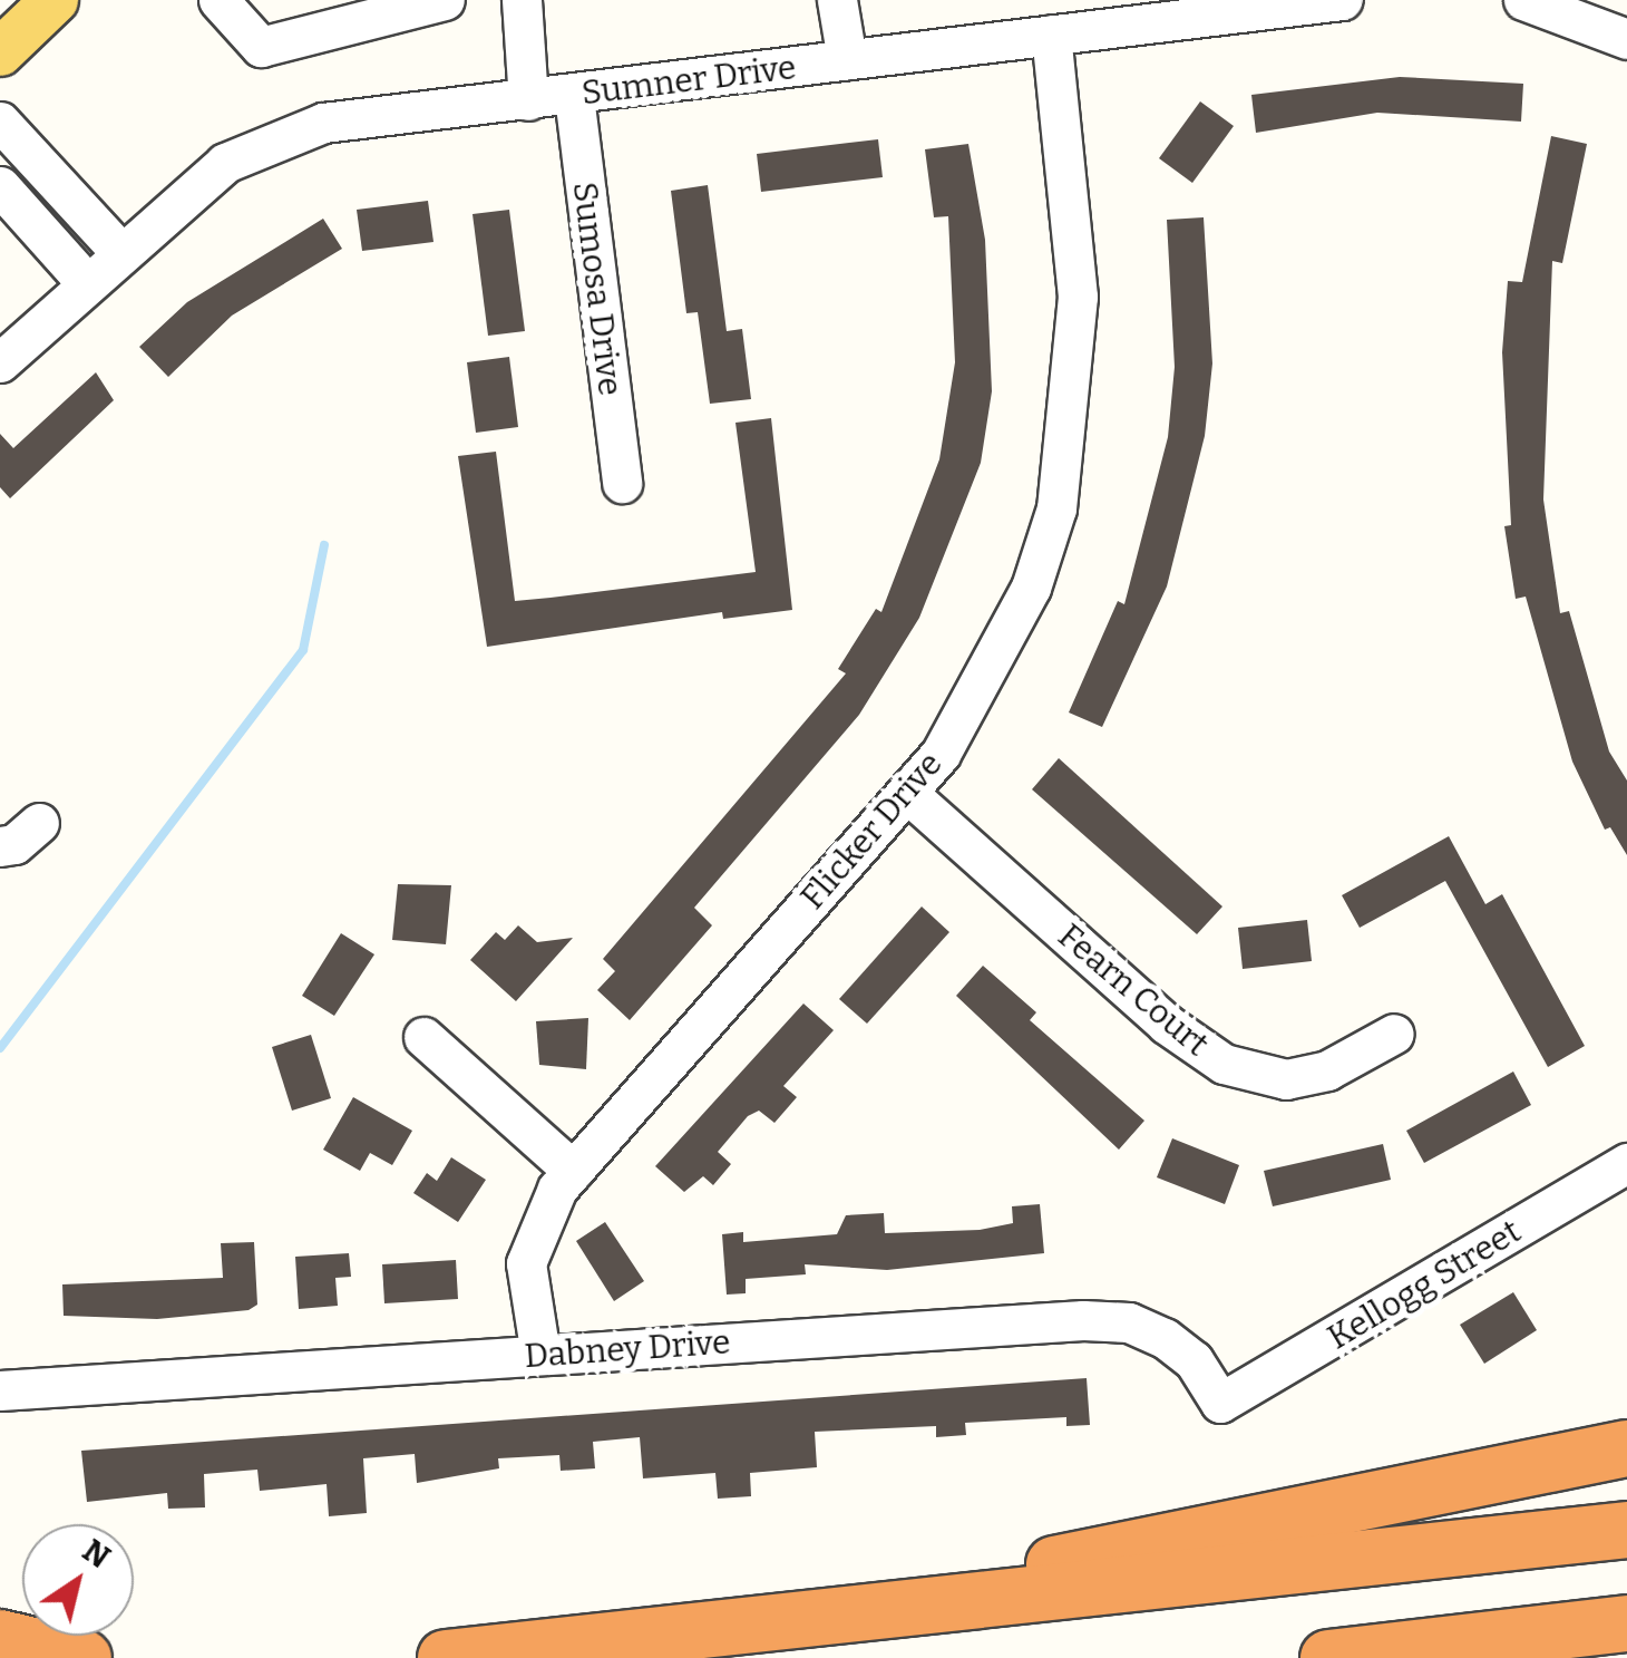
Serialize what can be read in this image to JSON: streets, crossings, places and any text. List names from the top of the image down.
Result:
{
  "streets": {
    "street": [
      "Sumner Drive",
      "Sumosa Drive",
      "Flicker Drive",
      "Fearn Court",
      "Kellogg Street",
      "Dabney Drive"
    ]
  },
  "crossings": [
    ["Sumner Drive", "Sumosa Drive"],
    ["Sumner Drive", "Flicker Drive"],
    ["Flicker Drive", "Fearn Court"],
    ["Flicker Drive", "Dabney Drive"],
    ["Kellogg Street", "Dabney Drive"]
  ],
  "north": "top right"
}
